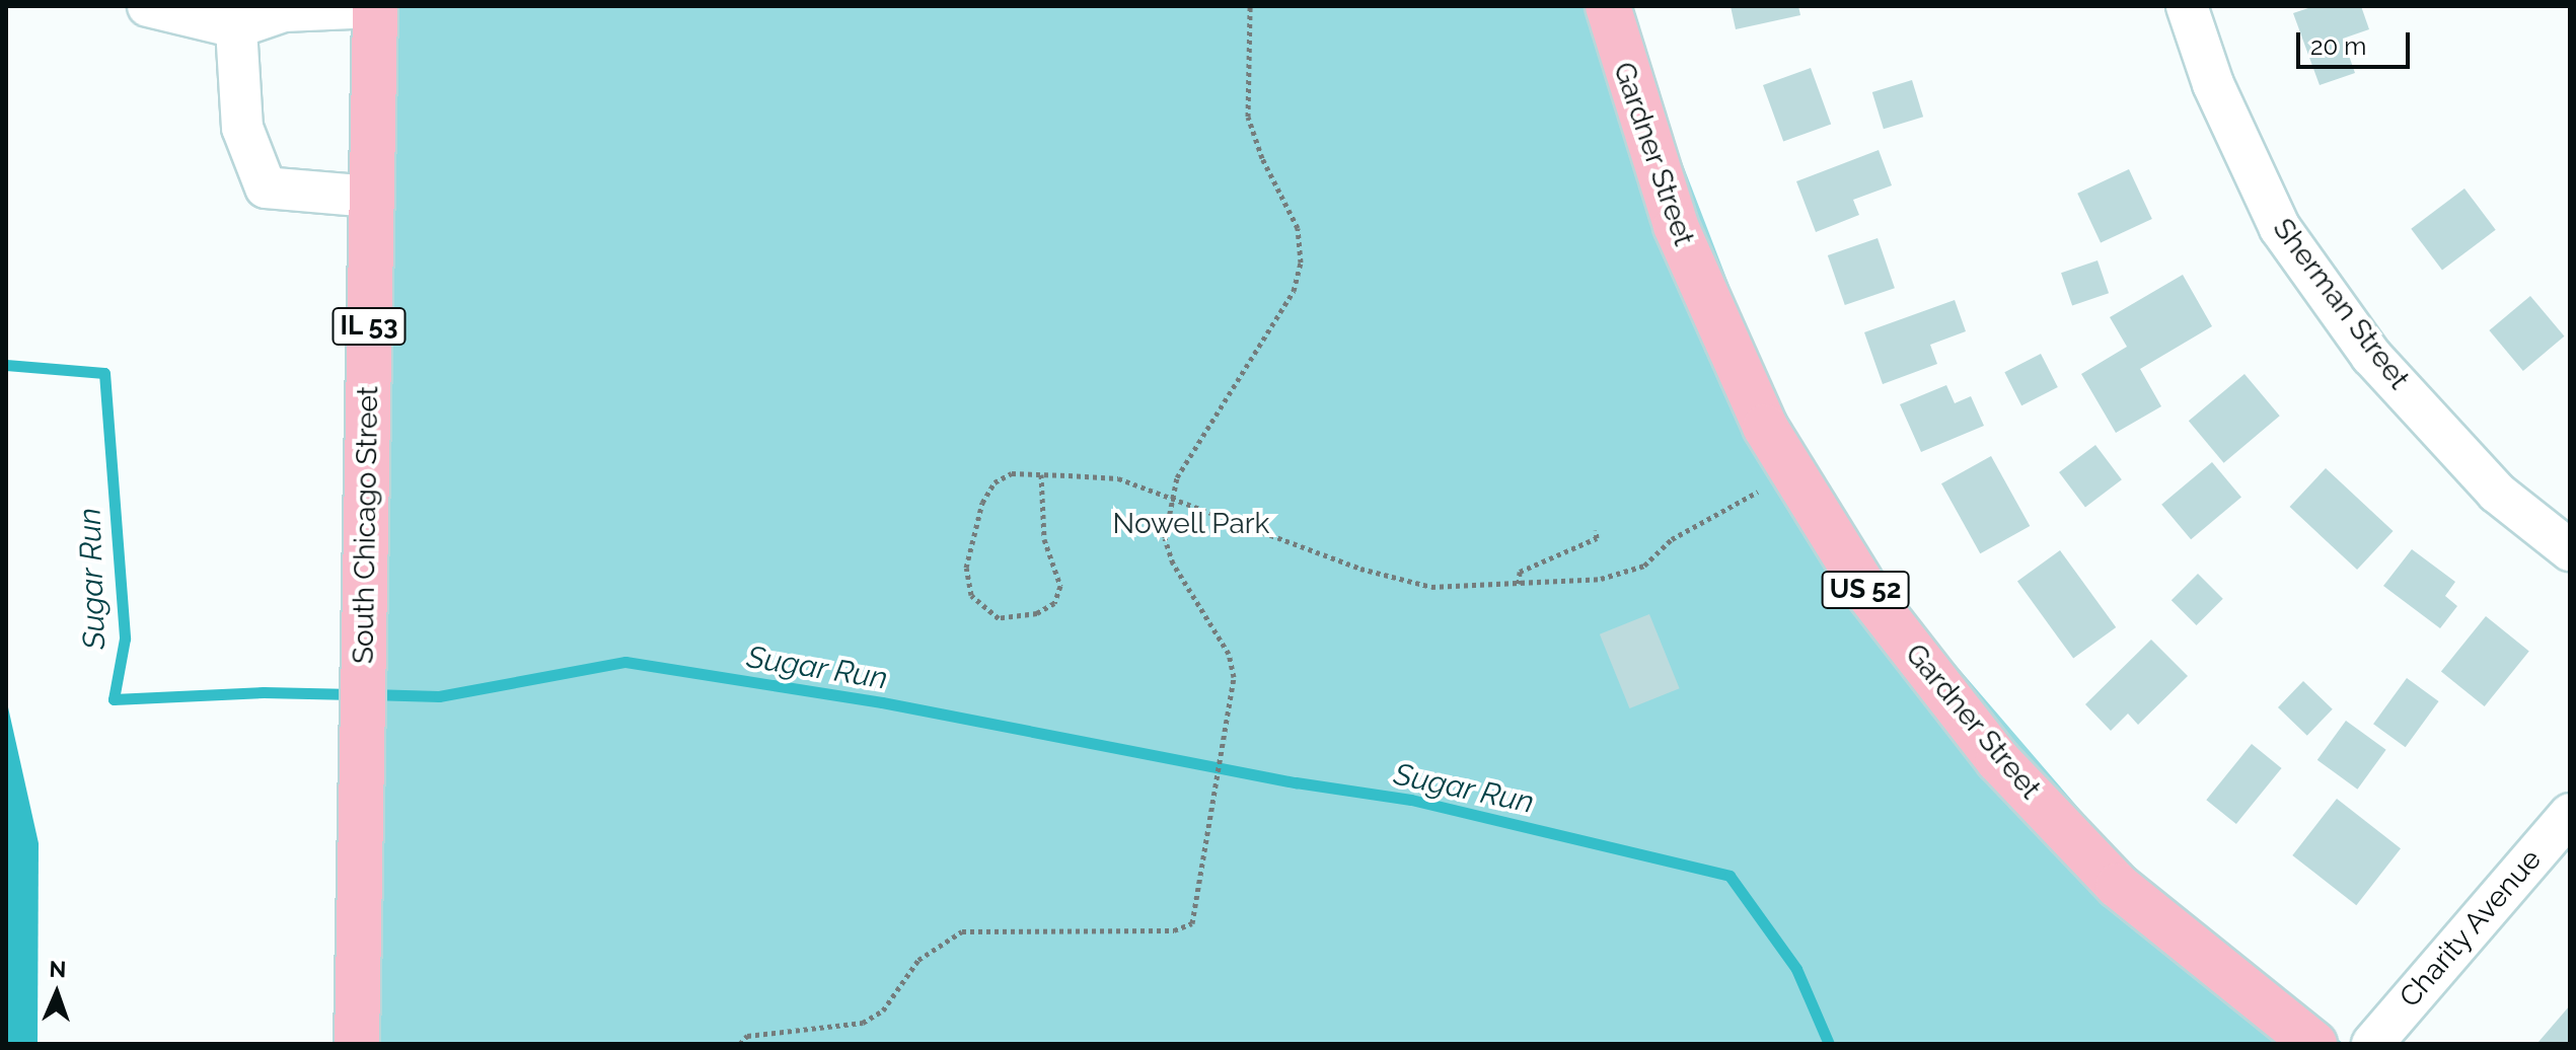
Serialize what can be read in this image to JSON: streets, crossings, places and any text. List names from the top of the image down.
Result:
{
  "streets": {
    "main road": [
      "Gardner Street",
      "IL 53",
      "South Chicago Street",
      "US 52"
    ],
    "street": ["Sherman Street", "Charity Avenue"]
  },
  "water": ["Sugar Run"],
  "parks": ["Nowell Park"],
  "scale_bar": "20 m",
  "north": "top"
}
